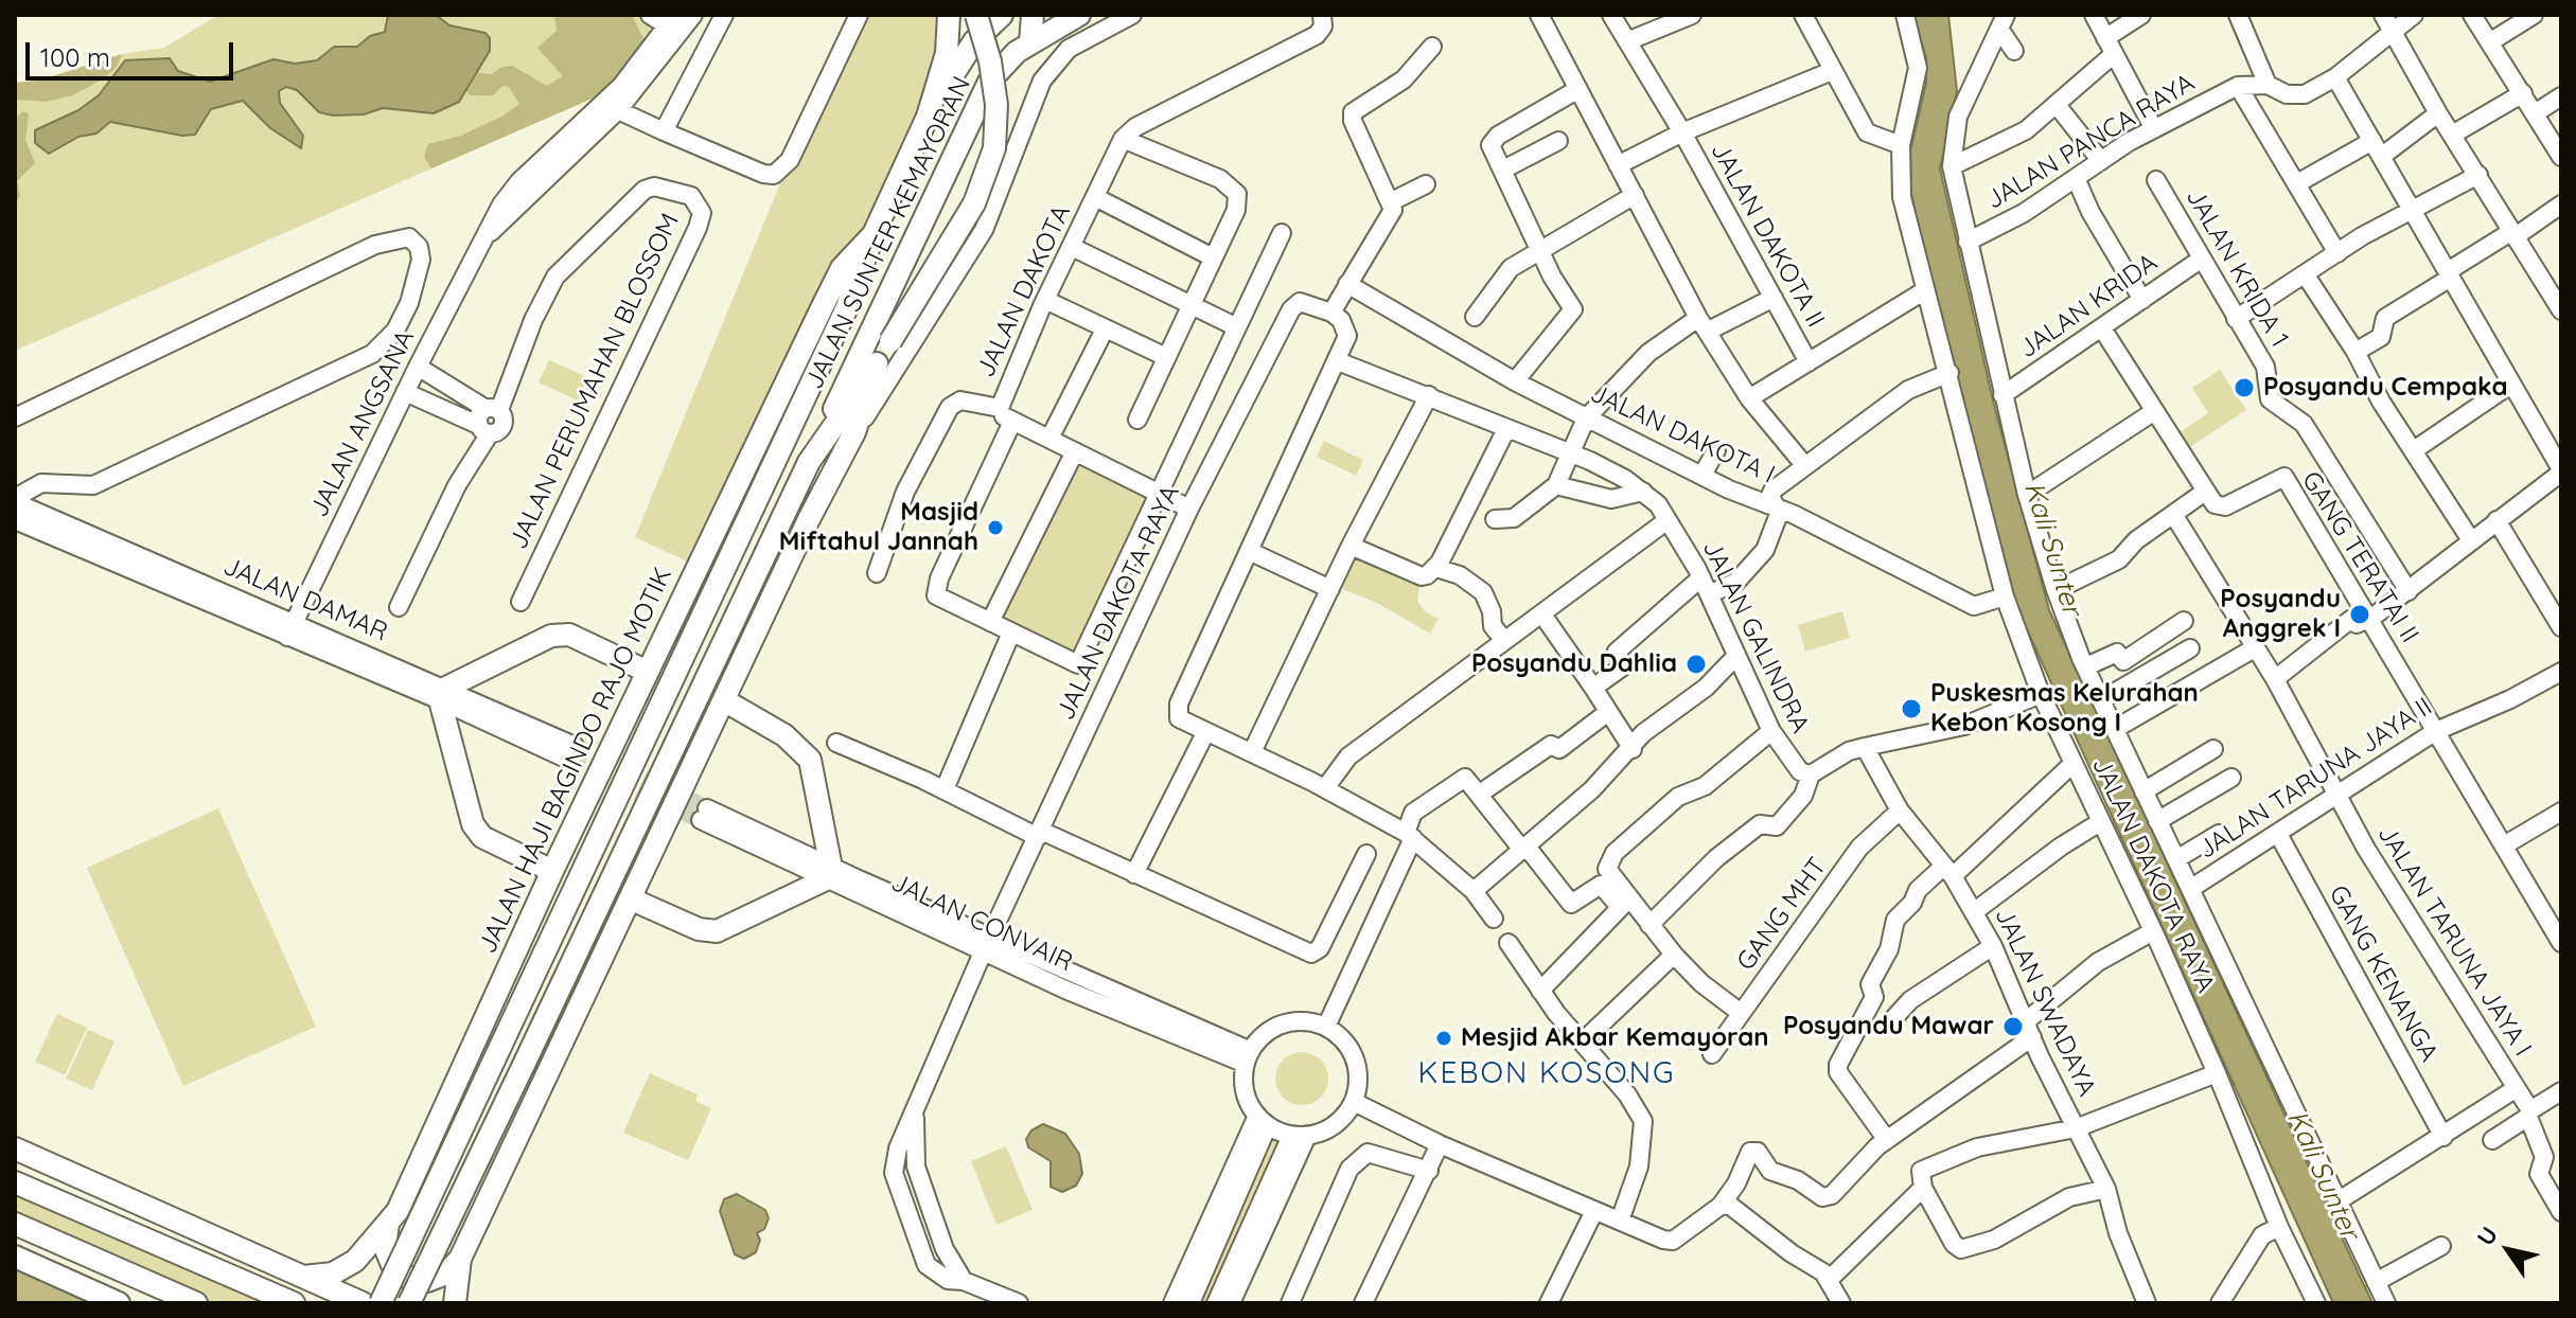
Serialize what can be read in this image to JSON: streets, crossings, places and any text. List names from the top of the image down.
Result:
{
  "streets": {
    "main road": ["JALAN SUNTER KEMAYORAN", "JALAN HAJI BAGINDO RAJO MOTIK"],
    "street": [
      "JALAN PANCA RAYA",
      "JALAN DAKOTA II",
      "JALAN KRIDA 1",
      "JALAN DAKOTA",
      "JALAN KRIDA",
      "JALAN PERUMAHAN BLOSSOM",
      "JALAN ANGSANA",
      "JALAN DAKOTA I",
      "GANG TERATAI II",
      "JALAN DAMAR",
      "JALAN DAKOTA RAYA",
      "JALAN GALINDRA",
      "JALAN TARUNA JAYA II",
      "GANG MHT",
      "JALAN CONVAIR",
      "JALAN TARUNA JAYA I",
      "GANG KENANGA",
      "JALAN SWADAYA"
    ]
  },
  "crossings": [
    ["JALAN SUNTER KEMAYORAN", "JALAN HAJI BAGINDO RAJO MOTIK"],
    ["JALAN KRIDA 1", "JALAN KRIDA"],
    ["JALAN DAKOTA", "JALAN DAKOTA RAYA"],
    ["JALAN ANGSANA", "JALAN DAMAR"],
    ["JALAN DAKOTA I", "JALAN DAKOTA RAYA"],
    ["GANG TERATAI II", "JALAN TARUNA JAYA II"],
    ["JALAN DAKOTA RAYA", "JALAN CONVAIR"],
    ["JALAN GALINDRA", "GANG MHT"],
    ["JALAN TARUNA JAYA II", "JALAN TARUNA JAYA I"],
    ["JALAN TARUNA JAYA II", "GANG KENANGA"],
    ["GANG MHT", "JALAN SWADAYA"]
  ],
  "districts": ["KEBON KOSONG"],
  "water": ["Kali Sunter"],
  "places": [
    "Posyandu Cempaka",
    "Masjid Miftahul Jannah",
    "Posyandu Anggrek I",
    "Posyandu Dahlia",
    "Puskesmas Kelurahan Kebon Kosong I",
    "Posyandu Mawar",
    "Mesjid Akbar Kemayoran"
  ],
  "scale_bar": "100 m",
  "north": "top left"
}
